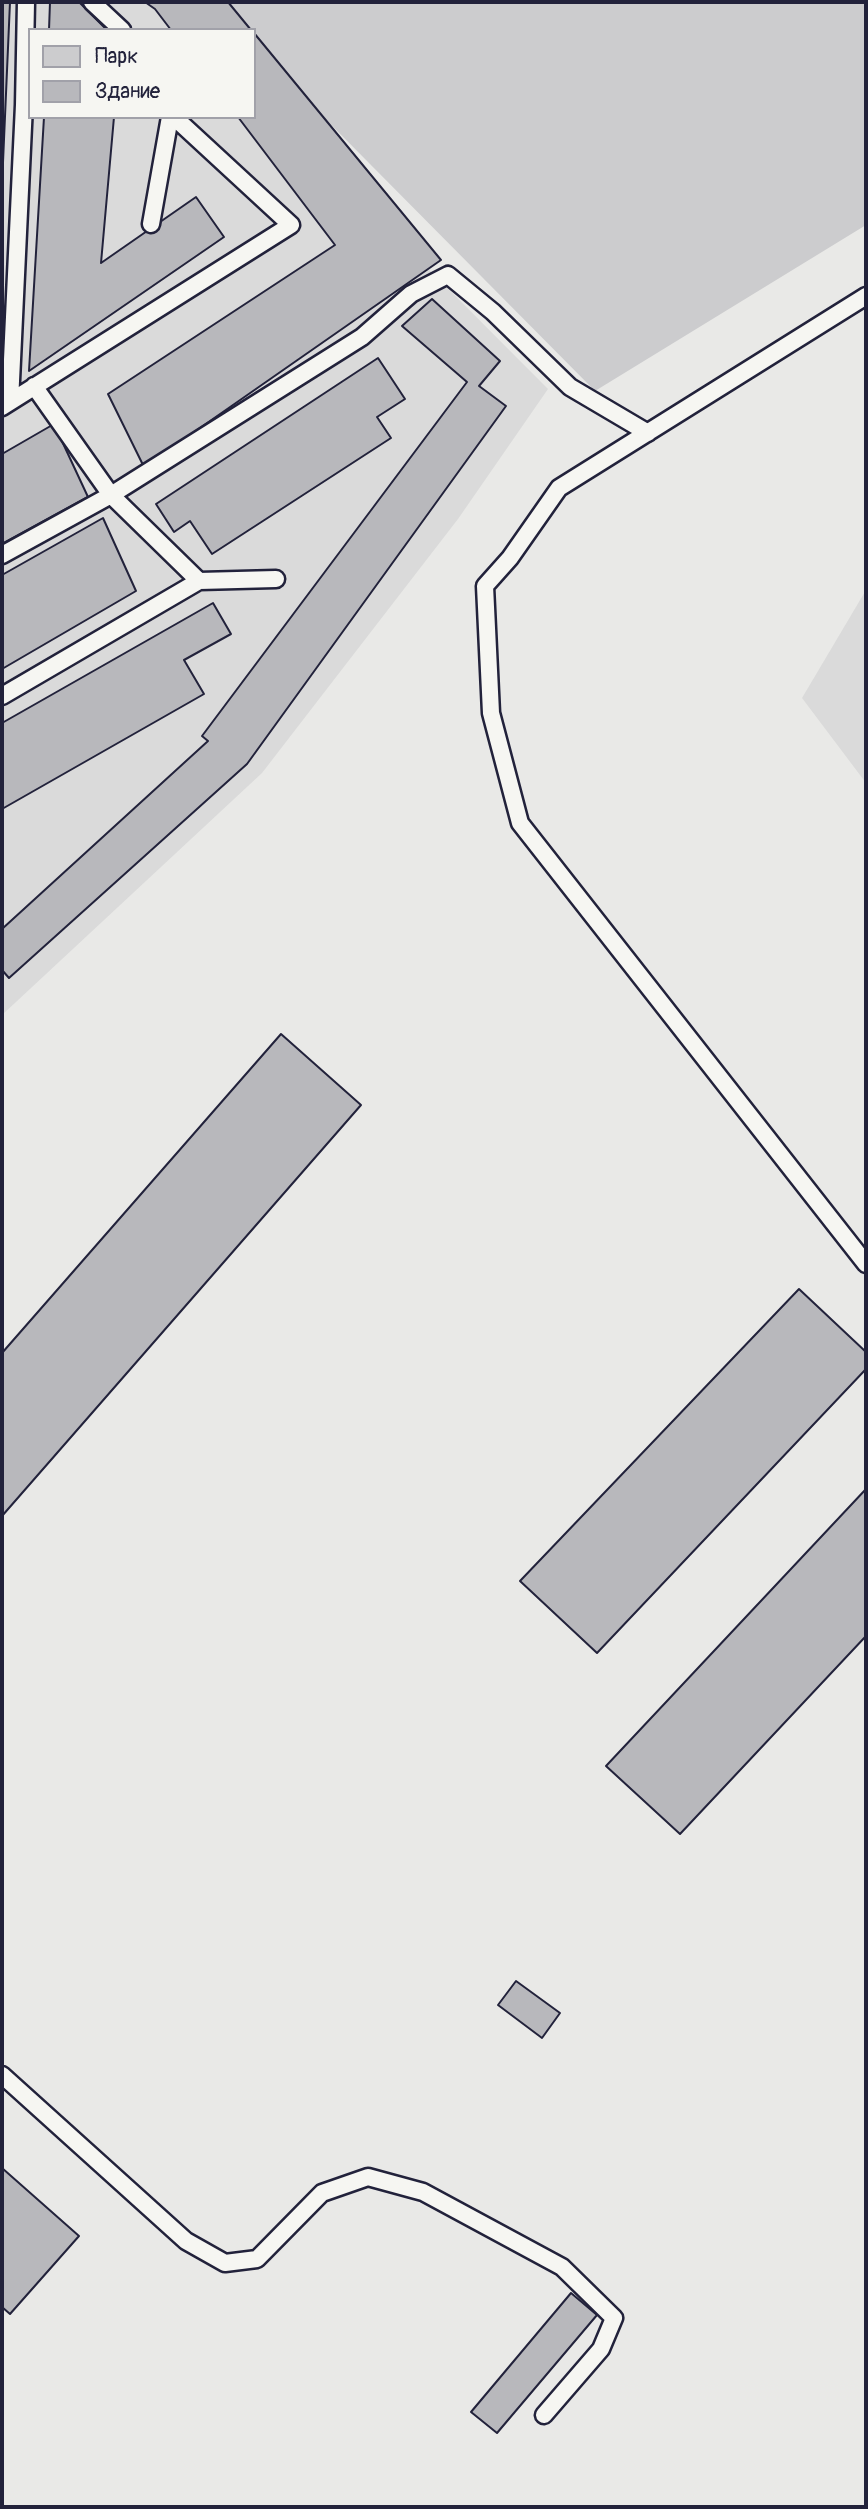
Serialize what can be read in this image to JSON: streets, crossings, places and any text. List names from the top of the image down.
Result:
{
  "legend": ["Парк", "Здание"]
}
